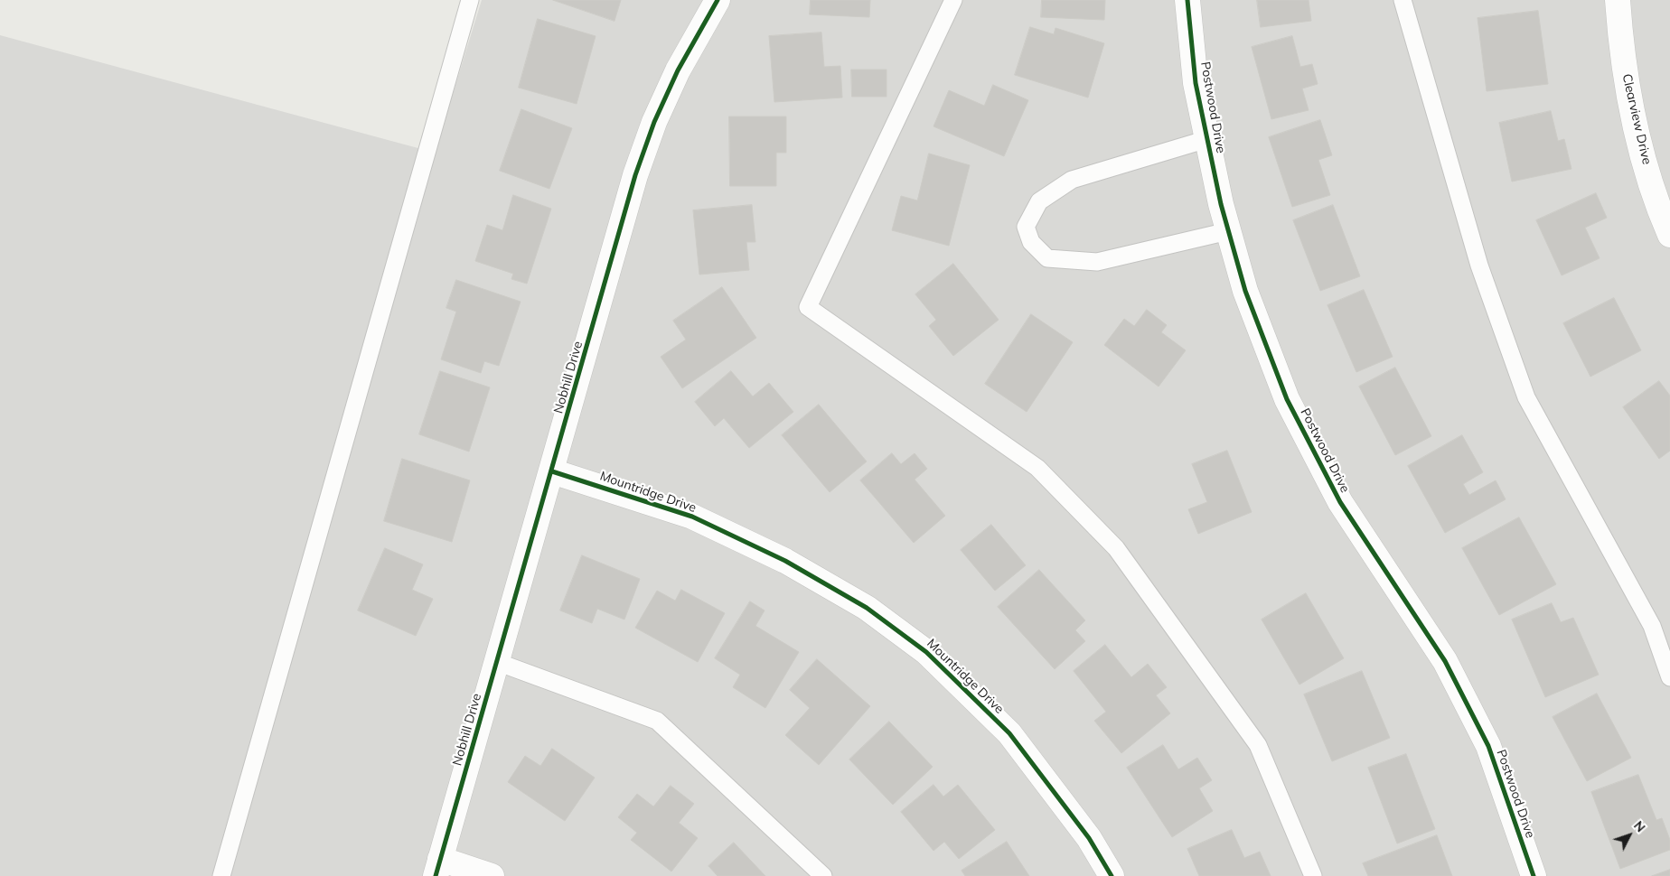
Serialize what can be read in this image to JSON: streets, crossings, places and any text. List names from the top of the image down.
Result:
{
  "streets": {
    "street": [
      "Postwood Drive",
      "Clearview Drive",
      "Nobhill Drive",
      "Mountridge Drive"
    ]
  },
  "crossings": [
    ["Nobhill Drive", "Mountridge Drive"]
  ],
  "north": "top right"
}
